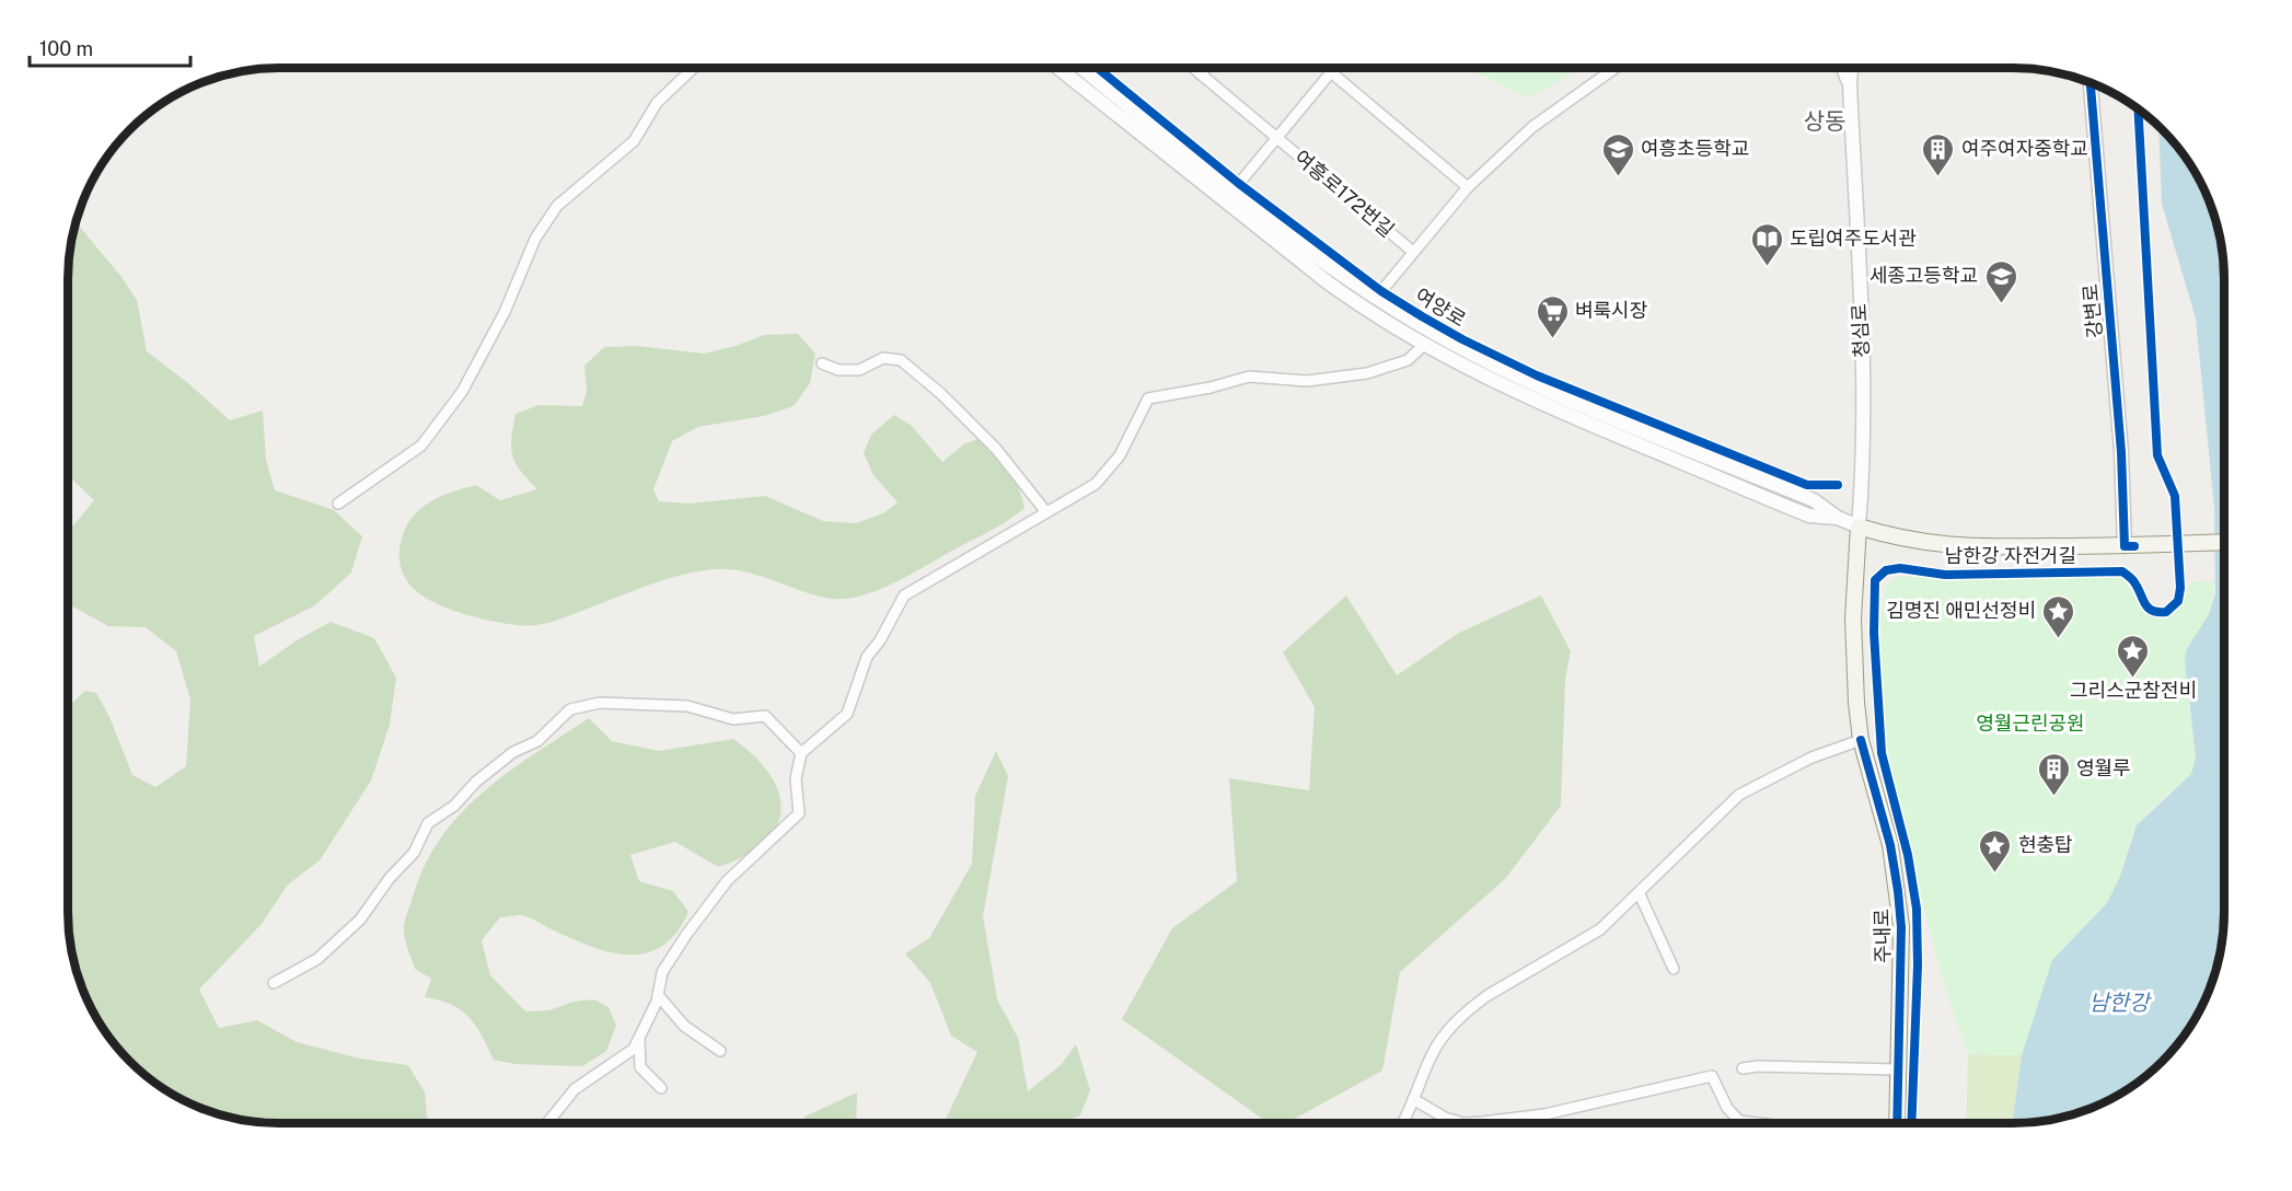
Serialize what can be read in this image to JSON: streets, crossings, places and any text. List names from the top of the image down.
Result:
{
  "streets": {
    "main road": ["여양로", "주내로"],
    "street": ["여흥로172번길", "강변로", "청심로"],
    "cycle path": ["남한강 자전거길"]
  },
  "crossings": [
    ["여흥로172번길", "여양로"],
    ["여양로", "강변로"],
    ["여양로", "청심로"],
    ["여양로", "주내로"],
    ["청심로", "주내로"]
  ],
  "districts": ["상동"],
  "water": ["남한강"],
  "parks": ["영월근린공원"],
  "places": {
    "school or university": ["여흥초등학교", "세종고등학교"],
    "building": ["여주여자중학교", "영월루"],
    "library": ["도립여주도서관"],
    "supermarket": ["벼룩시장"],
    "place": ["김명진 애민선정비", "그리스군참전비", "현충탑"]
  },
  "scale_bar": "100 m"
}
